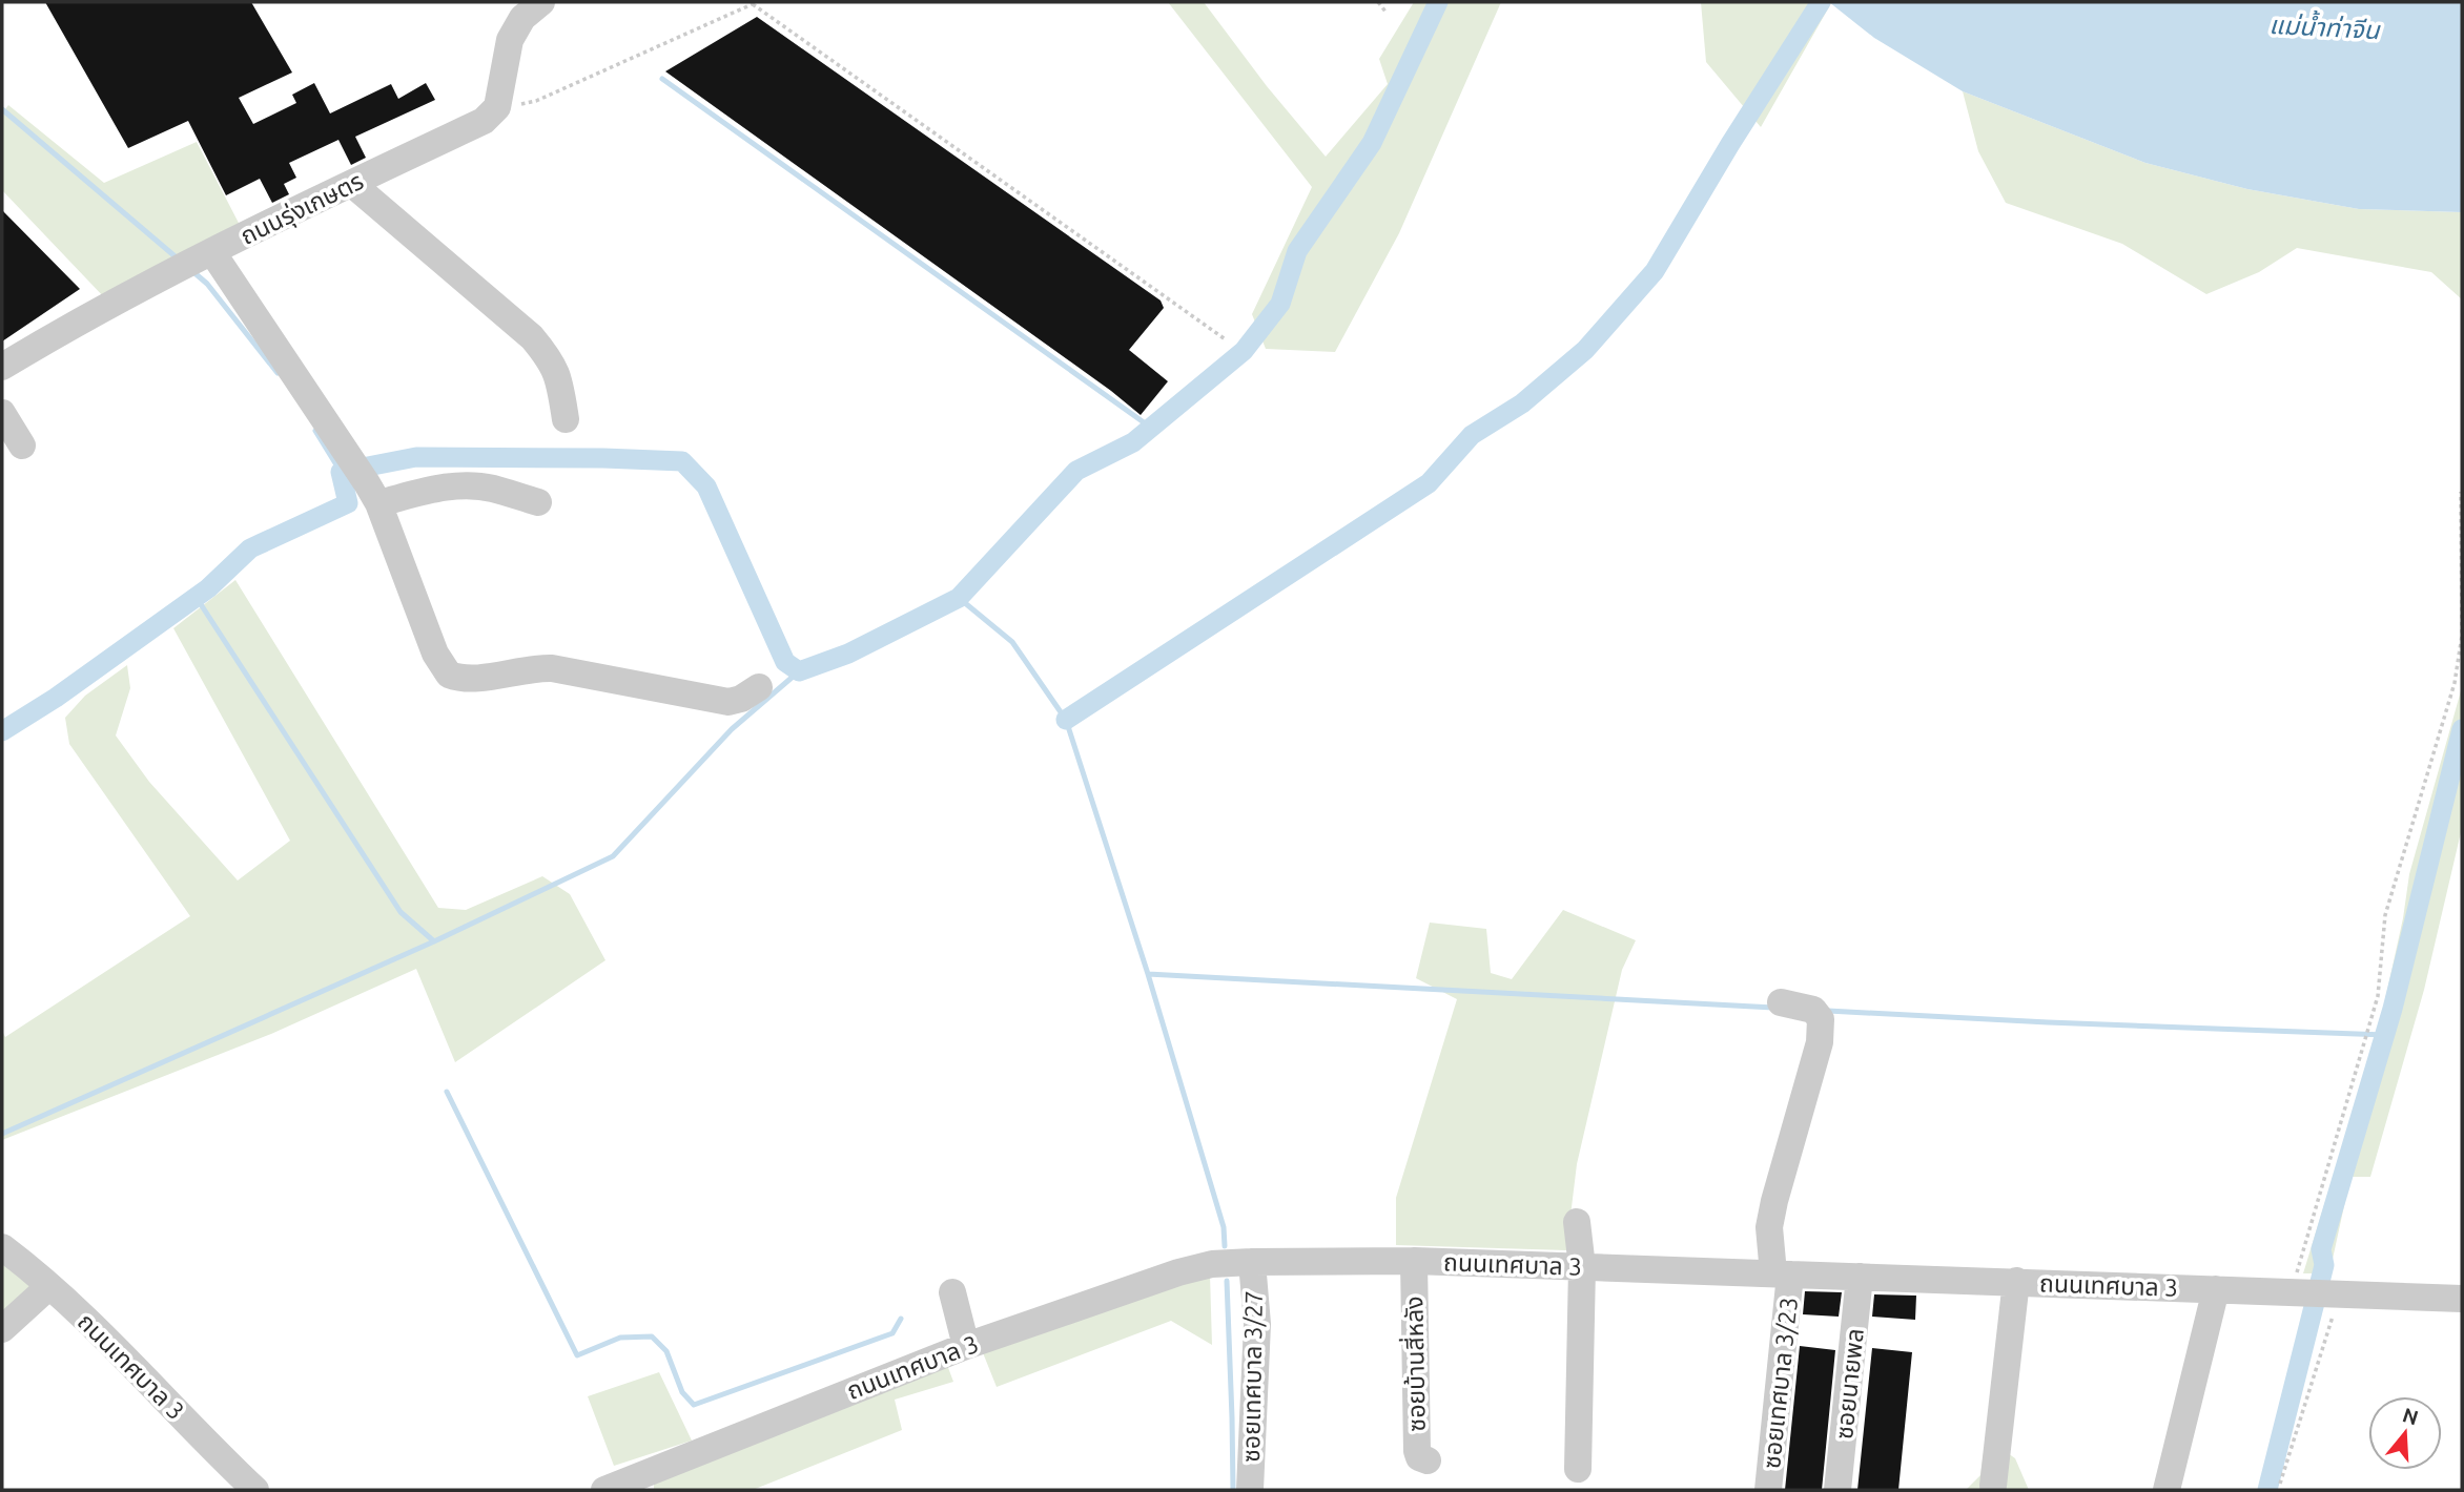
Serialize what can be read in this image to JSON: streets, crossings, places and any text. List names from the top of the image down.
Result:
{
  "streets": {
    "street": [
      "ถนนรุ่งเกษตร",
      "ถนนเทศบาล 3",
      "ซอยบ้านสี่หลัง",
      "ซอยเทศบาล 3/27",
      "ซอยเทศบาล 3/23",
      "ซอยนายพล"
    ]
  },
  "crossings": [
    ["ถนนเทศบาล 3", "ซอยบ้านสี่หลัง"],
    ["ถนนเทศบาล 3", "ซอยเทศบาล 3/27"],
    ["ถนนเทศบาล 3", "ซอยเทศบาล 3/23"],
    ["ถนนเทศบาล 3", "ซอยนายพล"]
  ],
  "water": ["แม่น้ำท่าจีน"],
  "north": "top"
}
